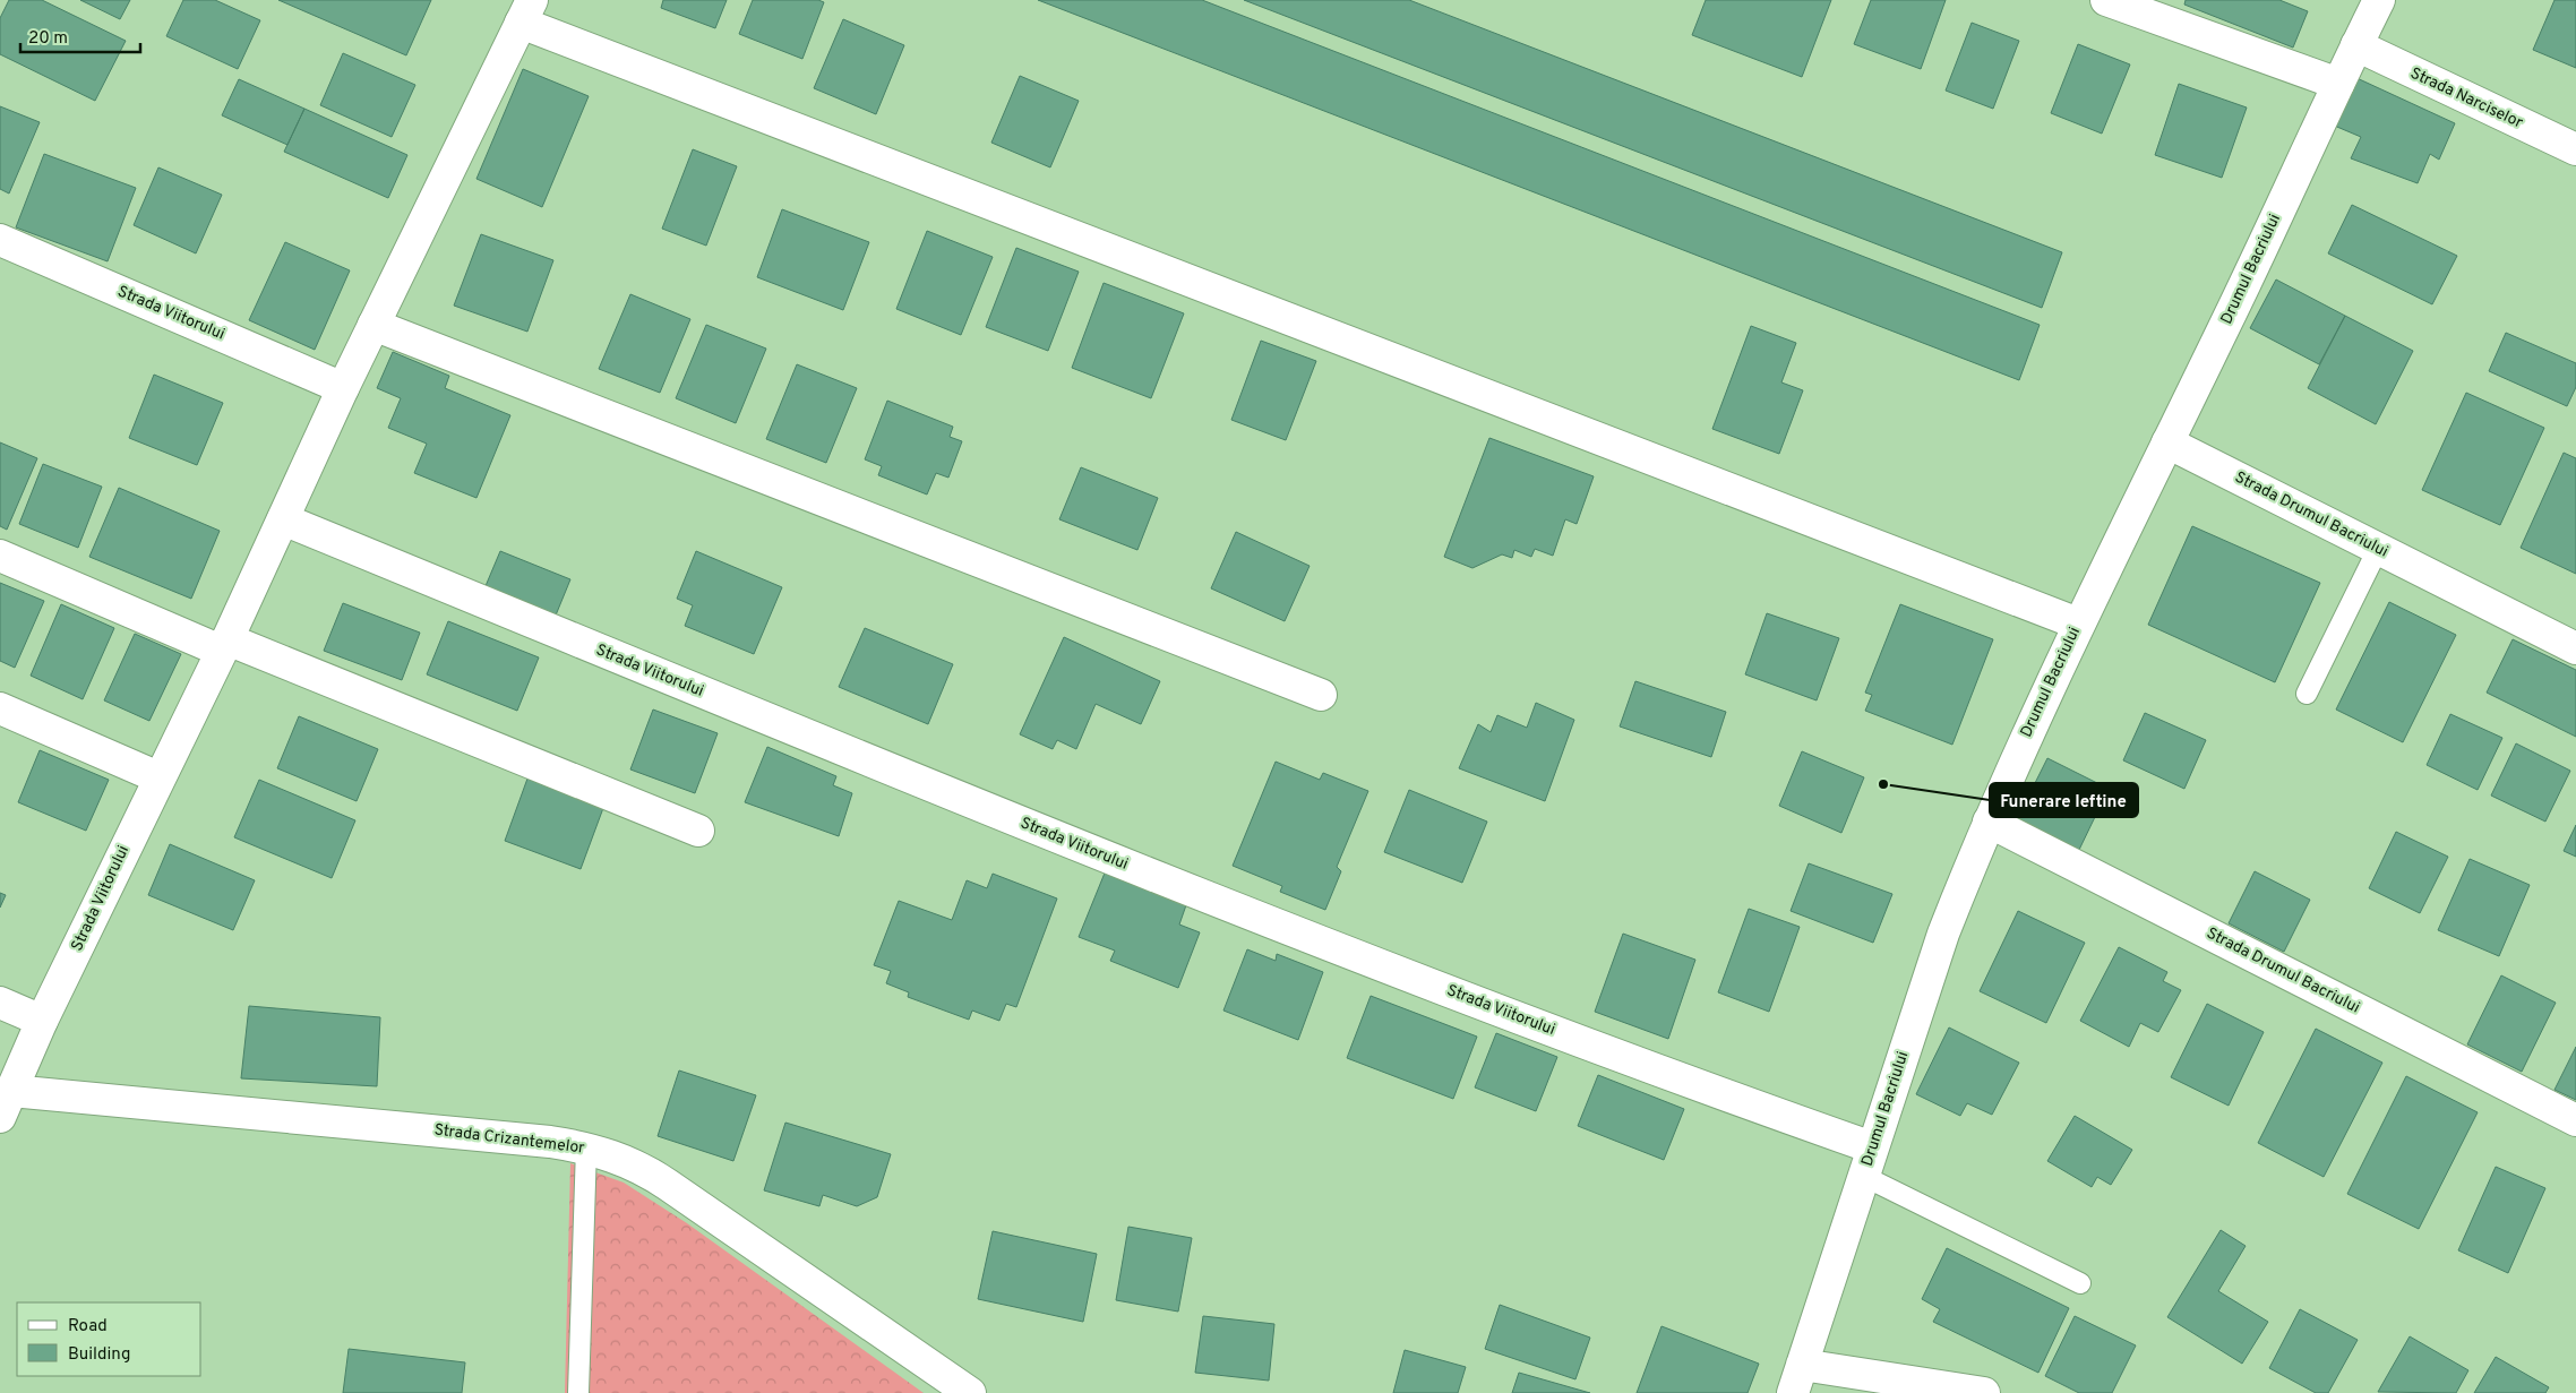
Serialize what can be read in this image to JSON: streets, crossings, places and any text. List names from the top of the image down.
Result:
{
  "streets": {
    "street": [
      "Strada Narciselor",
      "Drumul Bacriului",
      "Strada Viitorului",
      "Strada Drumul Bacriului",
      "Strada Crizantemelor"
    ]
  },
  "crossings": [
    ["Strada Narciselor", "Drumul Bacriului"],
    ["Drumul Bacriului", "Strada Viitorului"],
    ["Drumul Bacriului", "Strada Drumul Bacriului"],
    ["Strada Viitorului", "Strada Crizantemelor"]
  ],
  "places": ["Funerare Ieftine"],
  "legend": ["Road", "Building"],
  "scale_bar": "20 m"
}
